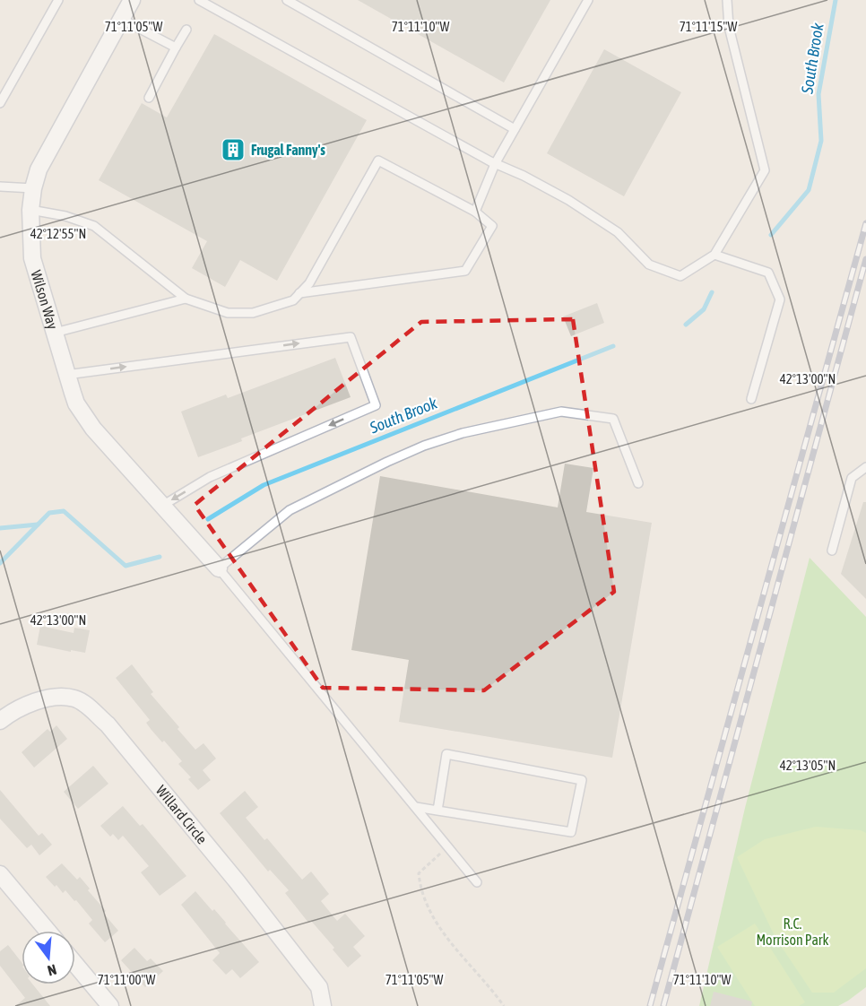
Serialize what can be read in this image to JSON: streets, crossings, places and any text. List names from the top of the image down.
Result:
{
  "streets": {
    "street": ["Wilson Way", "Willard Circle"]
  },
  "water": ["South Brook"],
  "parks": ["R.C. Morrison Park"],
  "places": {
    "building": ["Frugal Fanny's"]
  },
  "north": "bottom",
  "coordinates": [
    "71°11'05\"W",
    "71°11'10\"W",
    "71°11'15\"W",
    "42°12'55\"N",
    "42°13'00\"N",
    "42°13'05\"N",
    "71°11'00\"W"
  ]
}
